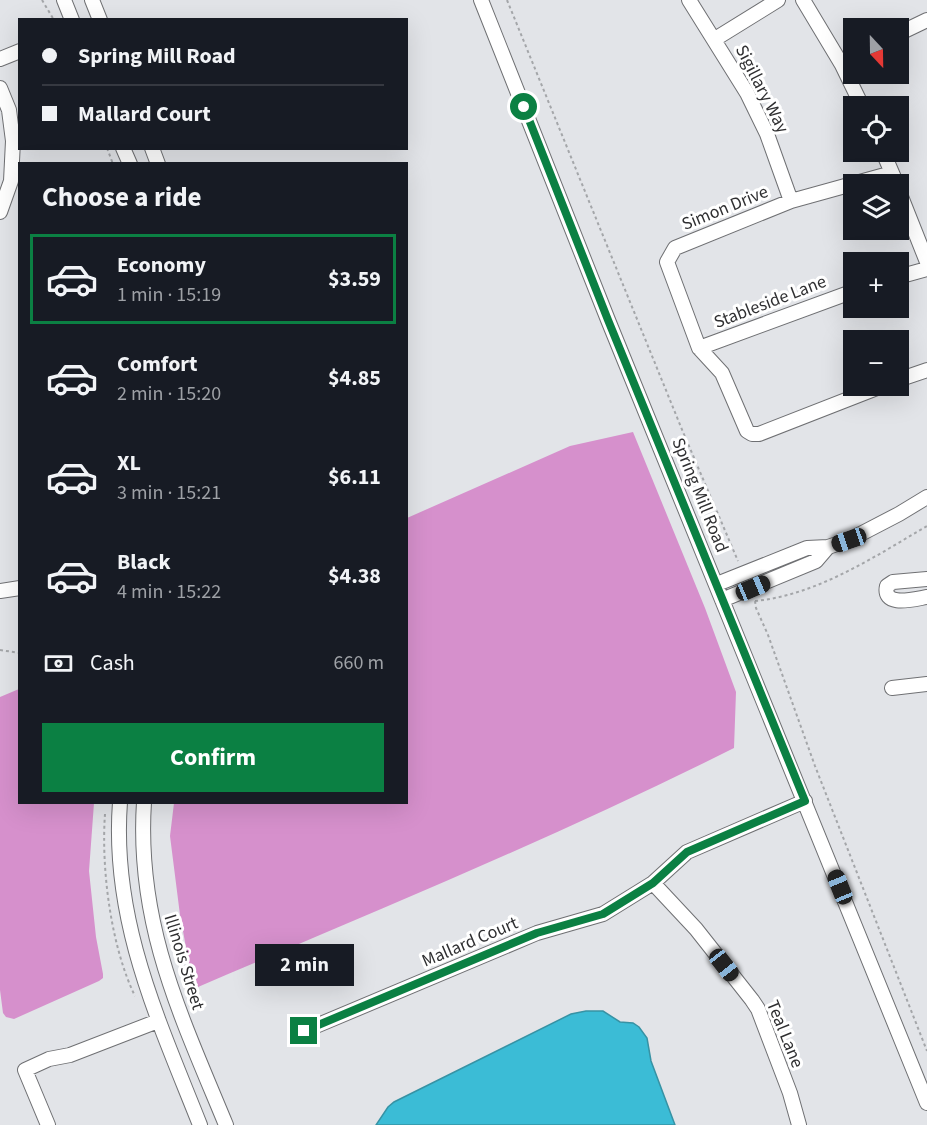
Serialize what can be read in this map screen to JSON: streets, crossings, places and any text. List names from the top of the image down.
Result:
{
  "streets": {
    "street": [
      "Sigillary Way",
      "Simon Drive",
      "Stableside Lane",
      "Spring Mill Road",
      "Mallard Court",
      "Illinois Street",
      "Teal Lane"
    ]
  },
  "crossings": [
    ["Sigillary Way", "Simon Drive"],
    ["Simon Drive", "Stableside Lane"],
    ["Spring Mill Road", "Mallard Court"],
    ["Mallard Court", "Teal Lane"]
  ],
  "north": "bottom",
  "page": {
    "map_buttons": ["+", "−"],
    "banner": ["Spring Mill Road", "Mallard Court"],
    "heading": "Choose a ride",
    "list": [
      {
        "name": "Economy",
        "note": "1 min · 15:19",
        "value": "$3.59"
      },
      {
        "name": "Comfort",
        "note": "2 min · 15:20",
        "value": "$4.85"
      },
      {
        "name": "XL",
        "note": "3 min · 15:21",
        "value": "$6.11"
      },
      {
        "name": "Black",
        "note": "4 min · 15:22",
        "value": "$4.38"
      }
    ],
    "pay": ["Cash", "660 m"],
    "buttons": "Confirm",
    "bubble": "2 min"
  }
}
